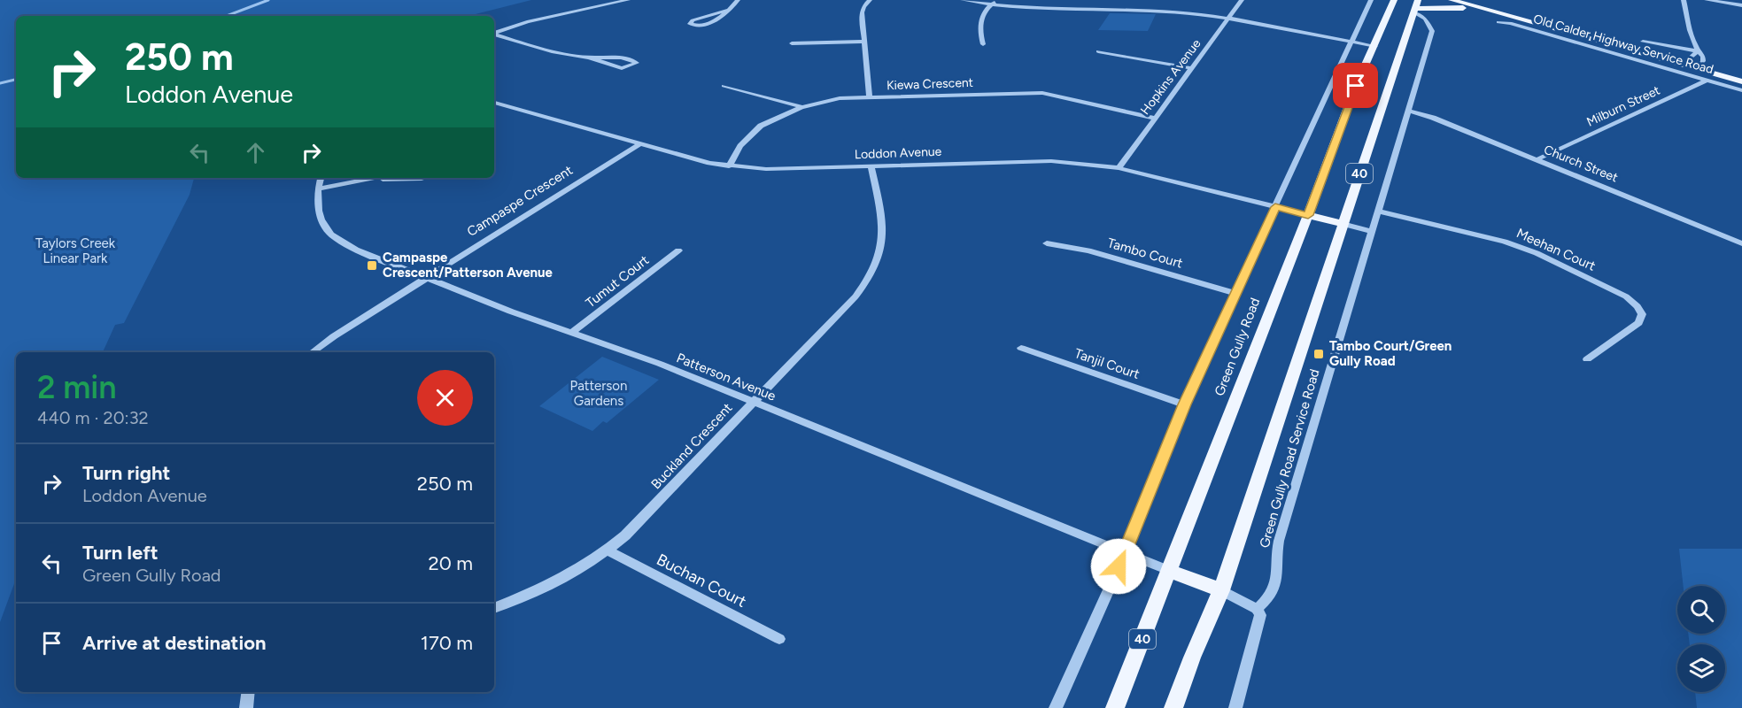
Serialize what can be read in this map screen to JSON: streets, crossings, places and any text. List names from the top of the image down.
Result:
{
  "streets": {
    "main road": ["40", "Green Gully Road"],
    "street": [
      "Old Calder Highway Service Road",
      "Hopkins Avenue",
      "Kiewa Crescent",
      "Milburn Street",
      "Loddon Avenue",
      "Church Street",
      "Campaspe Crescent",
      "Meehan Court",
      "Tambo Court",
      "Tumut Court",
      "Tanjil Court",
      "Patterson Avenue",
      "Buckland Crescent",
      "Green Gully Road Service Road",
      "Buchan Court"
    ]
  },
  "crossings": [
    ["Old Calder Highway Service Road", "Milburn Street"],
    ["Hopkins Avenue", "Kiewa Crescent"],
    ["Hopkins Avenue", "Loddon Avenue"],
    ["Kiewa Crescent", "Loddon Avenue"],
    ["Milburn Street", "Church Street"],
    ["Loddon Avenue", "Campaspe Crescent"],
    ["Loddon Avenue", "Green Gully Road"],
    ["Loddon Avenue", "Buckland Crescent"],
    ["Church Street", "Green Gully Road Service Road"],
    ["40", "Green Gully Road Service Road"],
    ["Campaspe Crescent", "Patterson Avenue"],
    ["Meehan Court", "Green Gully Road Service Road"],
    ["Tumut Court", "Patterson Avenue"],
    ["Green Gully Road", "Patterson Avenue"],
    ["Patterson Avenue", "Buckland Crescent"],
    ["Buckland Crescent", "Buchan Court"]
  ],
  "parks": ["Taylors Creek Linear Park", "Patterson Gardens"],
  "places": {
    "transit": ["Campaspe Crescent/Patterson Avenue", "Tambo Court/Green Gully Road"]
  },
  "page": {
    "turn": ["250 m", "Loddon Avenue"],
    "heading": ["2 min", "440 m · 20:32"],
    "list": [
      {
        "name": "Turn right",
        "note": "Loddon Avenue",
        "value": "250 m"
      },
      {
        "name": "Turn left",
        "note": "Green Gully Road",
        "value": "20 m"
      },
      {
        "name": "Arrive at destination",
        "value": "170 m"
      }
    ]
  }
}
